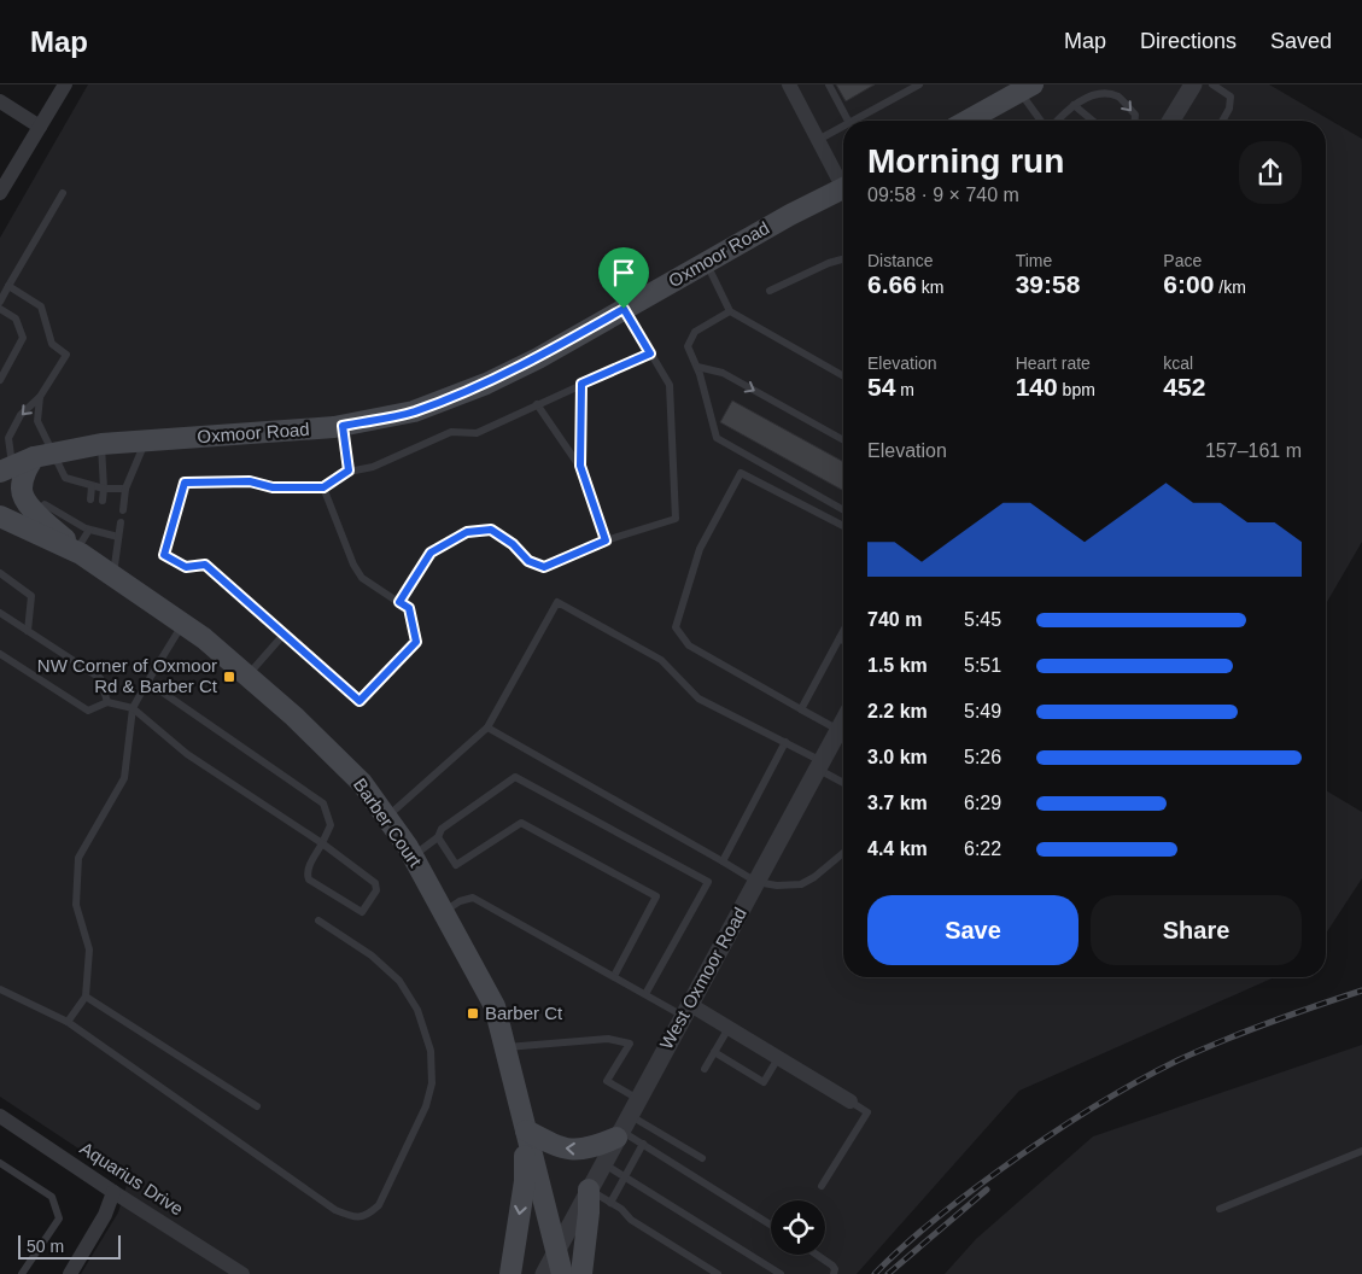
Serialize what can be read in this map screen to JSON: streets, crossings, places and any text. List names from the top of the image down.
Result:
{
  "streets": {
    "main road": ["Oxmoor Road", "Barber Court"],
    "street": ["West Oxmoor Road", "Aquarius Drive"]
  },
  "crossings": [
    ["Barber Court", "West Oxmoor Road"]
  ],
  "places": {
    "transit": ["NW Corner of Oxmoor Rd & Barber Ct", "Barber Ct"]
  },
  "scale_bar": "50 m",
  "page": {
    "header": "Map",
    "nav": ["Map", "Directions", "Saved"],
    "heading": ["Morning run", "09:58 · 9 × 740 m"],
    "stats": [
      ["Distance", "6.66 km"],
      ["Time", "39:58"],
      ["Pace", "6:00 /km"],
      ["Elevation", "54 m"],
      ["Heart rate", "140 bpm"],
      ["kcal", "452"]
    ],
    "chart": ["Elevation", "157–161 m"],
    "list": [
      {
        "name": "740 m",
        "note": "5:45"
      },
      {
        "name": "1.5 km",
        "note": "5:51"
      },
      {
        "name": "2.2 km",
        "note": "5:49"
      },
      {
        "name": "3.0 km",
        "note": "5:26"
      },
      {
        "name": "3.7 km",
        "note": "6:29"
      },
      {
        "name": "4.4 km",
        "note": "6:22"
      }
    ],
    "buttons": ["Save", "Share"],
    "scale": "50 m"
  }
}
